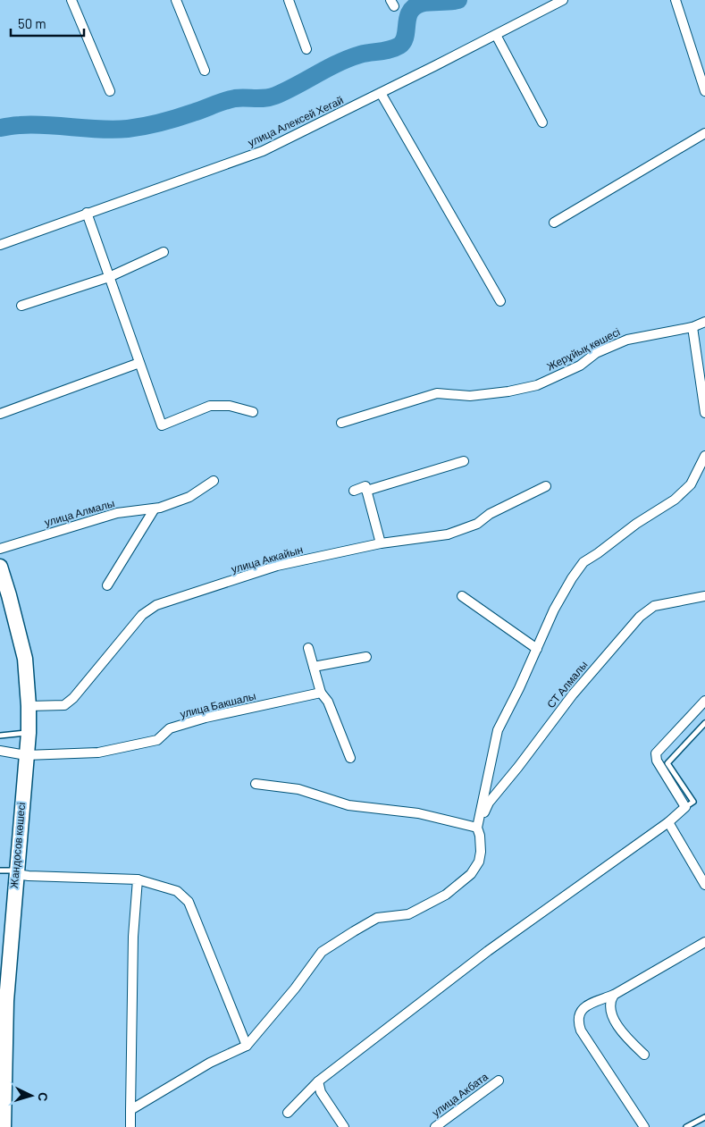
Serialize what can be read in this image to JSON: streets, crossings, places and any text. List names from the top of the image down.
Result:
{
  "streets": {
    "main road": ["Жандосов көшесі"],
    "street": [
      "улица Алексей Хегай",
      "Жерұйық көшесі",
      "улица Алмалы",
      "улица Аккайын",
      "СТ Алмалы",
      "улица Бакшалы",
      "улица Акбата"
    ]
  },
  "crossings": [
    ["улица Аккайын", "Жандосов көшесі"],
    ["улица Бакшалы", "Жандосов көшесі"]
  ],
  "scale_bar": "50 m",
  "north": "right"
}
